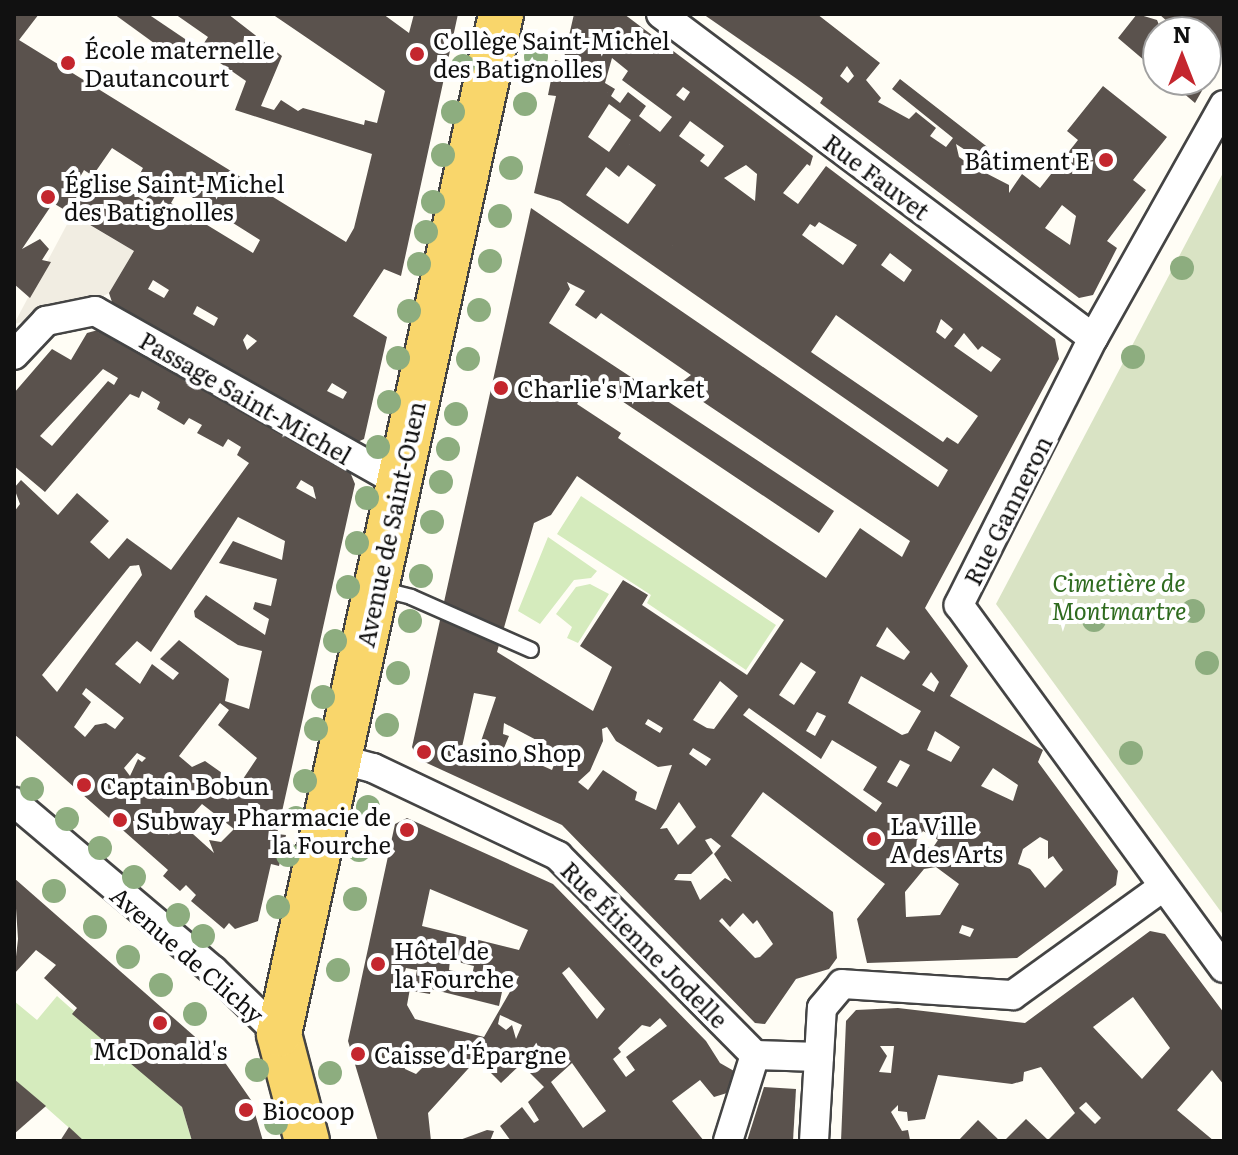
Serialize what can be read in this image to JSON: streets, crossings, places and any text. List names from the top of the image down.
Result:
{
  "streets": {
    "main road": ["Avenue de Saint-Ouen", "Avenue de Clichy"],
    "street": [
      "Rue Fauvet",
      "Passage Saint-Michel",
      "Rue Ganneron",
      "Rue Étienne Jodelle"
    ]
  },
  "crossings": [
    ["Rue Fauvet", "Rue Ganneron"],
    ["Passage Saint-Michel", "Avenue de Saint-Ouen"],
    ["Avenue de Saint-Ouen", "Rue Étienne Jodelle"],
    ["Avenue de Saint-Ouen", "Avenue de Clichy"]
  ],
  "parks": ["Cimetière de Montmartre"],
  "places": [
    "Collège Saint-Michel des Batignolles",
    "École maternelle Dautancourt",
    "Bâtiment E",
    "Église Saint-Michel des Batignolles",
    "Charlie's Market",
    "Casino Shop",
    "Captain Bobun",
    "Subway",
    "Pharmacie de la Fourche",
    "La Ville A des Arts",
    "Hôtel de la Fourche",
    "McDonald's",
    "Caisse d'Épargne",
    "Biocoop"
  ],
  "north": "top"
}
